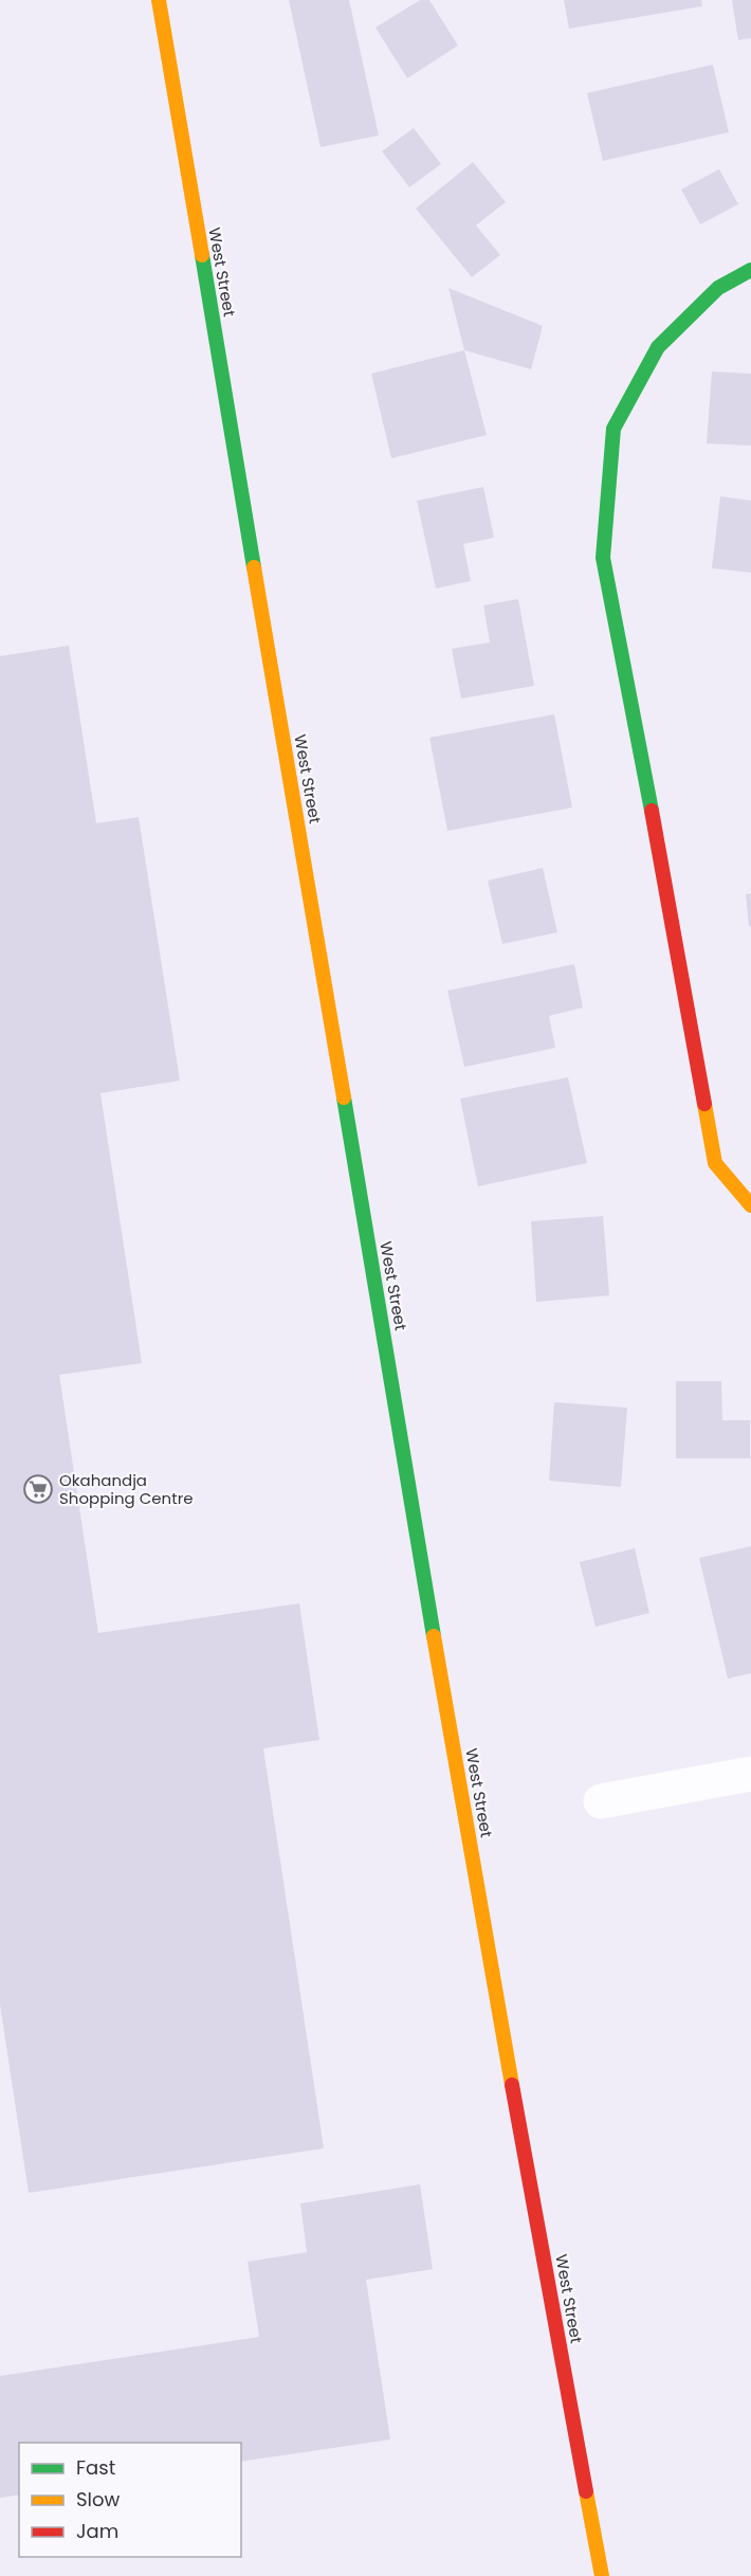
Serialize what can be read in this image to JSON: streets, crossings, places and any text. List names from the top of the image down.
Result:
{
  "streets": {
    "street": ["West Street"]
  },
  "places": {
    "supermarket": ["Okahandja Shopping Centre"]
  },
  "legend": ["Fast", "Slow", "Jam"]
}
